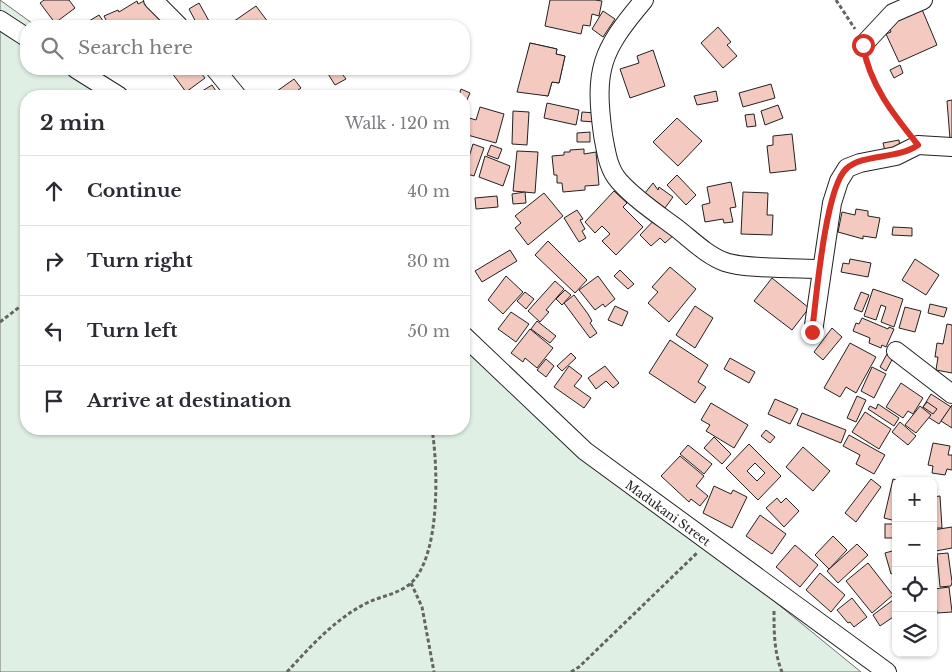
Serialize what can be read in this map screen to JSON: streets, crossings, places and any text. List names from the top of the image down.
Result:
{
  "streets": {
    "street": ["Madukani Street"]
  },
  "page": {
    "search": "Search here",
    "heading": ["2 min", "Walk · 120 m"],
    "list": [
      ["Continue", "40 m"],
      ["Turn right", "30 m"],
      ["Turn left", "50 m"],
      "Arrive at destination"
    ],
    "map_buttons": ["+", "−"]
  }
}
